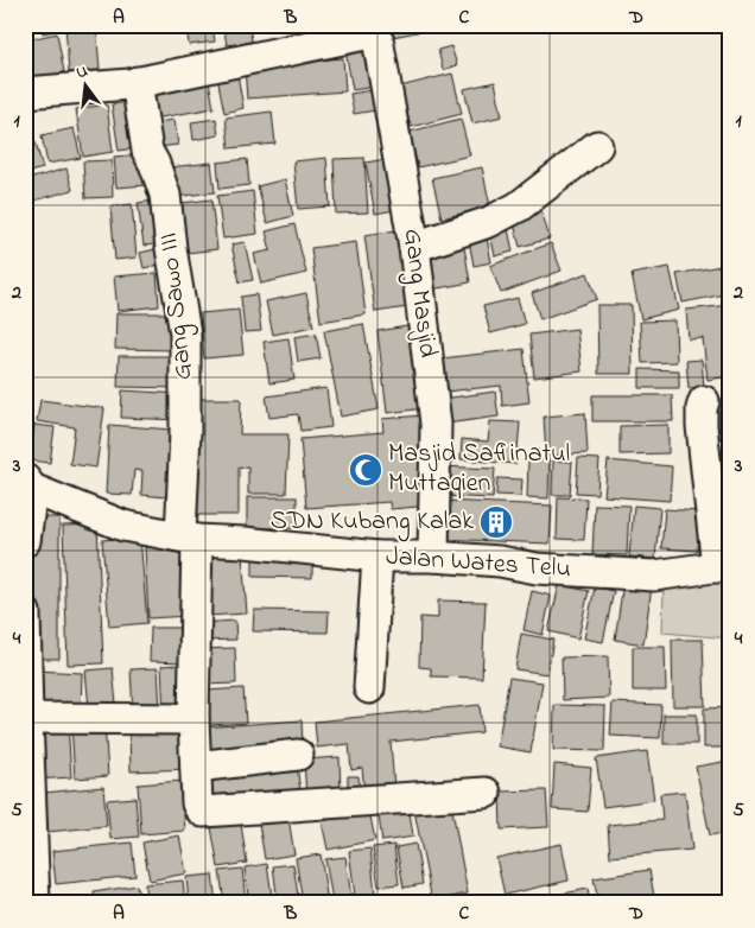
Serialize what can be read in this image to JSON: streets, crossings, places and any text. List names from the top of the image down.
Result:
{
  "streets": {
    "street": ["Gang Masjid", "Gang Sawo III", "Jalan Wates Telu"]
  },
  "crossings": [
    ["Gang Masjid", "Jalan Wates Telu"],
    ["Gang Sawo III", "Jalan Wates Telu"]
  ],
  "places": {
    "mosque": ["Masjid Safiinatul Muttaqien"],
    "building": ["SDN Kubang Kalak"]
  },
  "north": "top",
  "grid": {
    "columns": [
      "A",
      "B",
      "C",
      "D"
    ],
    "rows": [
      "1",
      "2",
      "3",
      "4",
      "5"
    ]
  }
}
